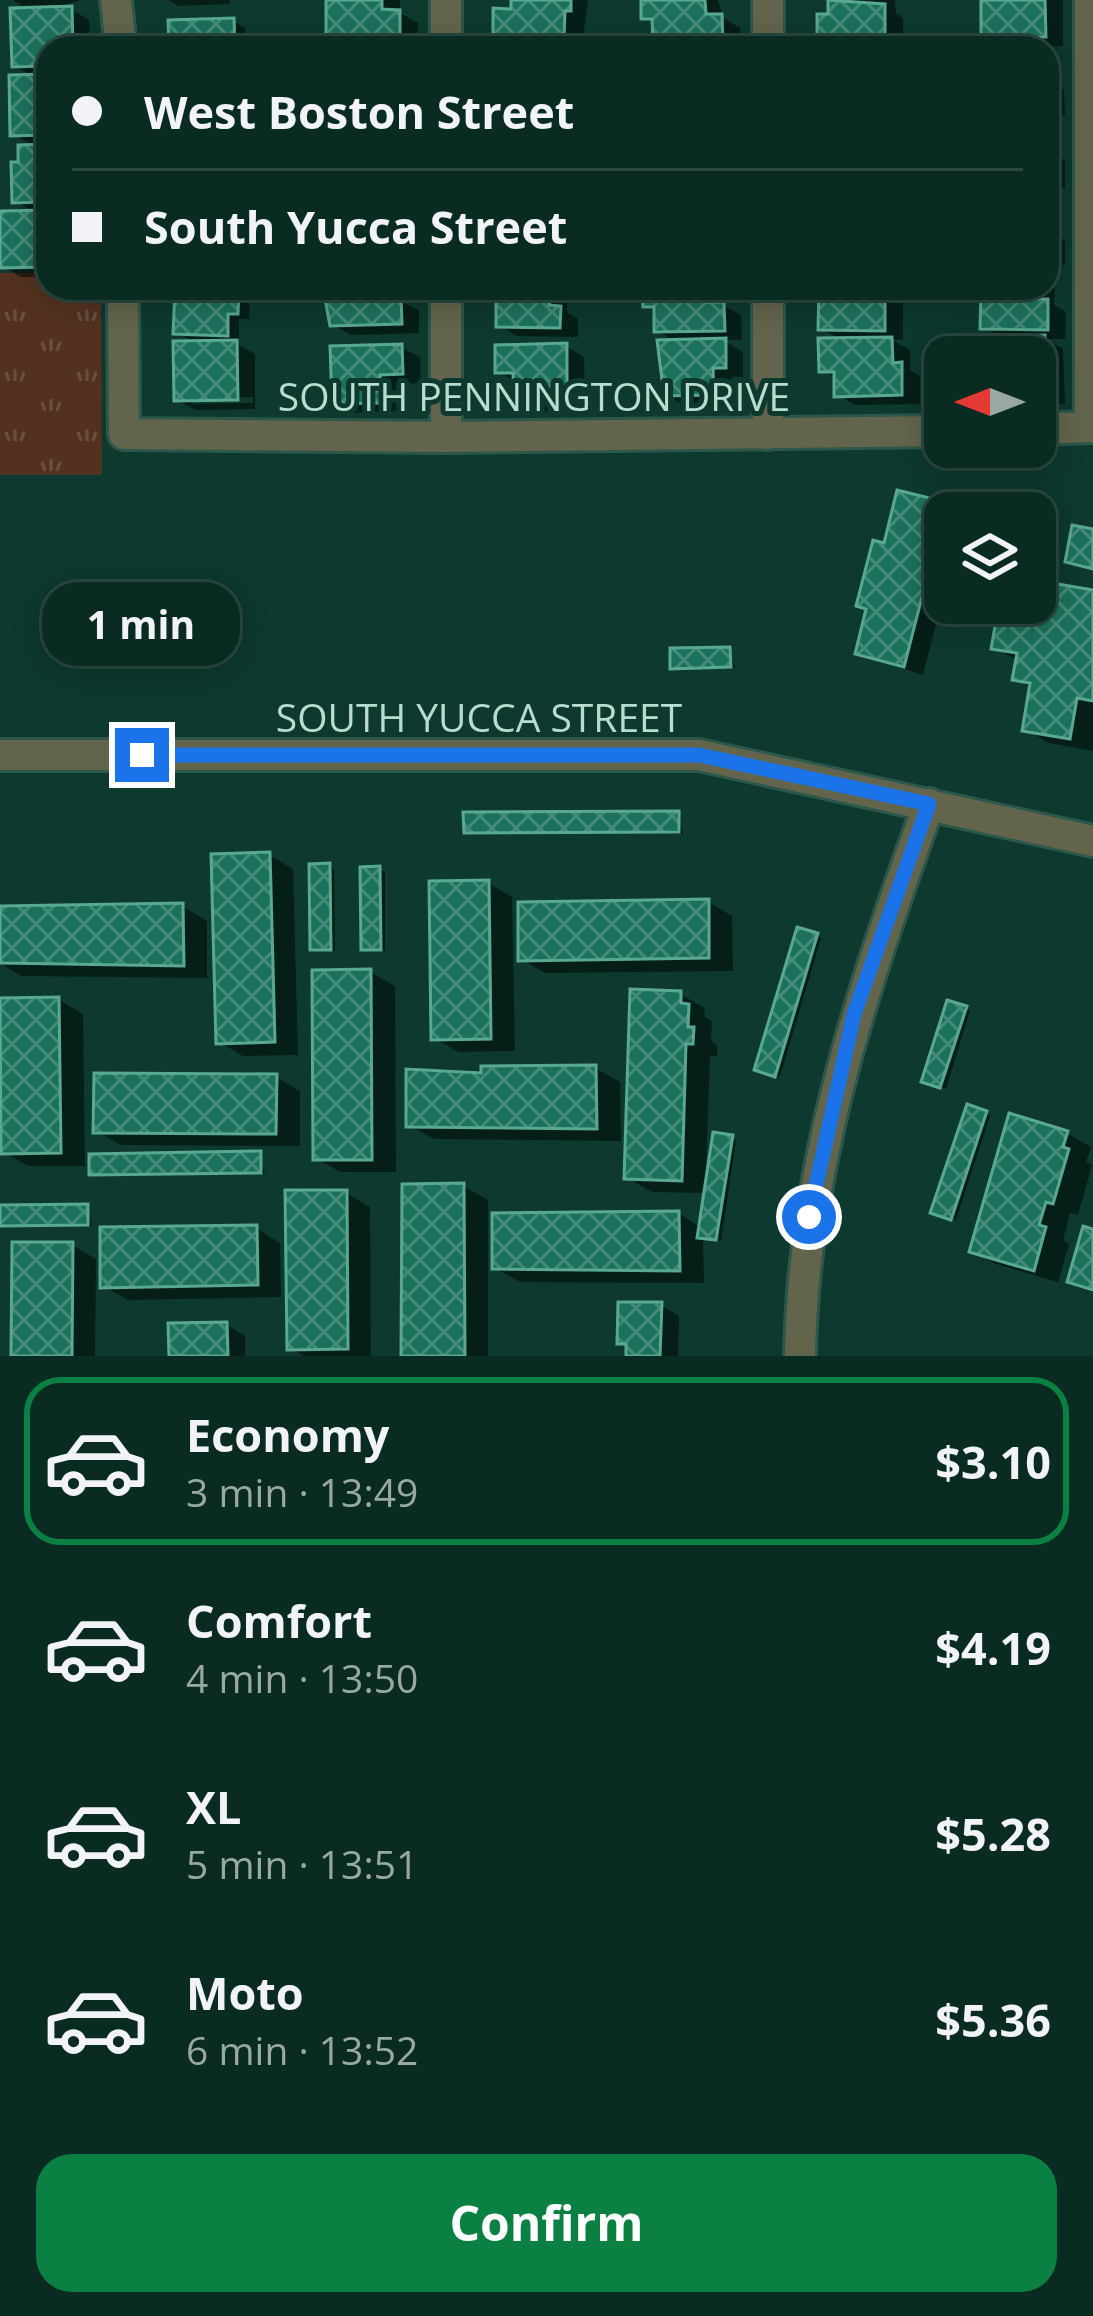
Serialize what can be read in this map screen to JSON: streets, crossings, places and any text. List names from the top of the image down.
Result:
{
  "streets": {
    "street": ["SOUTH PENNINGTON DRIVE", "SOUTH YUCCA STREET"]
  },
  "north": "left",
  "page": {
    "banner": ["West Boston Street", "South Yucca Street"],
    "bubble": "1 min",
    "list": [
      {
        "name": "Economy",
        "note": "3 min · 13:49",
        "value": "$3.10"
      },
      {
        "name": "Comfort",
        "note": "4 min · 13:50",
        "value": "$4.19"
      },
      {
        "name": "XL",
        "note": "5 min · 13:51",
        "value": "$5.28"
      },
      {
        "name": "Moto",
        "note": "6 min · 13:52",
        "value": "$5.36"
      }
    ],
    "buttons": "Confirm"
  }
}
